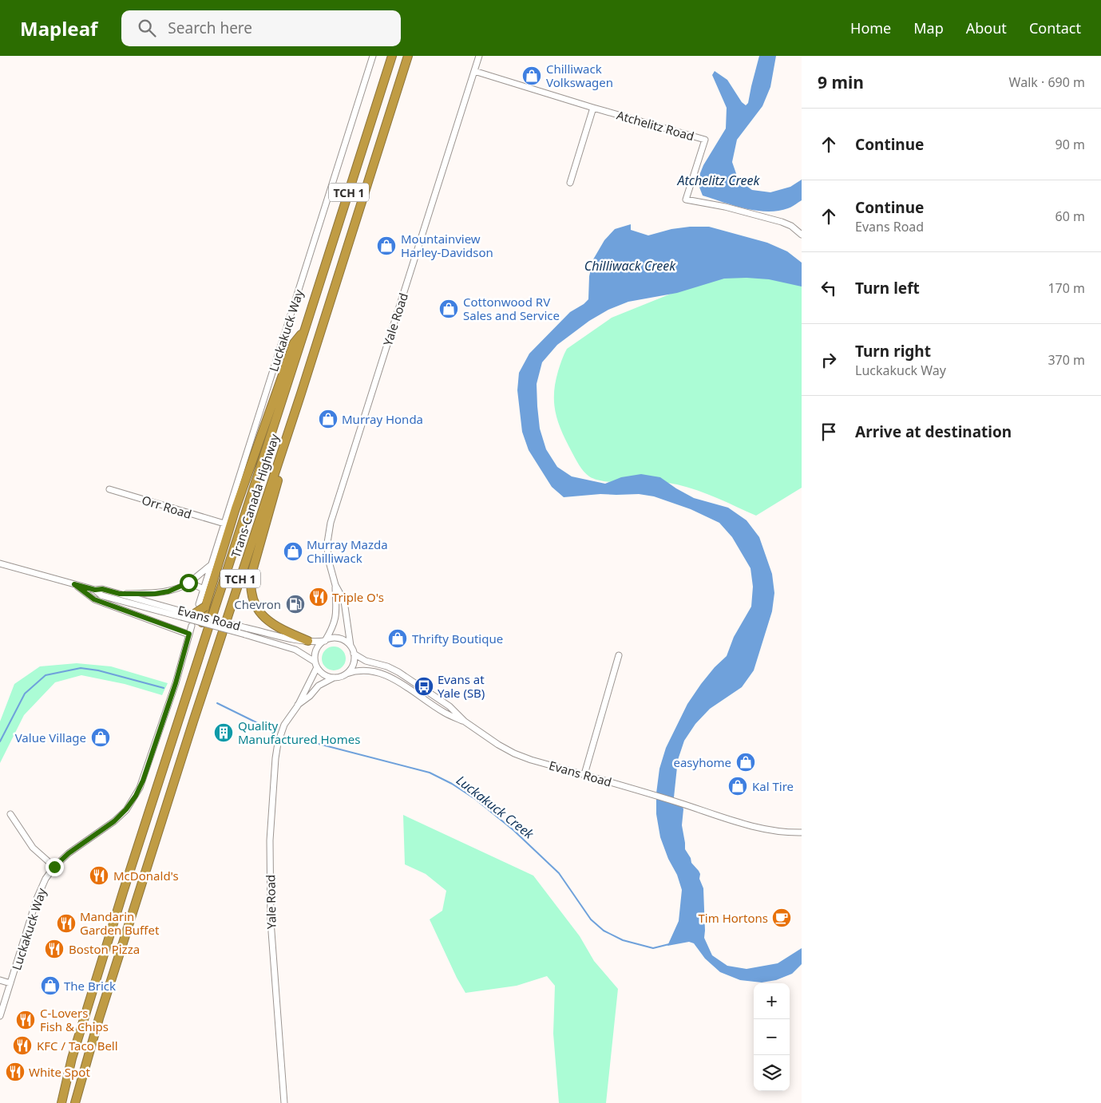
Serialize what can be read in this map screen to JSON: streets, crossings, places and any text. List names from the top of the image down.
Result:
{
  "streets": {
    "highway": ["TCH 1", "Trans-Canada Highway"],
    "street": [
      "Atchelitz Road",
      "Yale Road",
      "Luckakuck Way",
      "Orr Road",
      "Evans Road"
    ]
  },
  "crossings": [
    ["Atchelitz Road", "Yale Road"],
    ["Yale Road", "Evans Road"],
    ["Luckakuck Way", "Orr Road"]
  ],
  "water": ["Atchelitz Creek", "Chilliwack Creek", "Luckakuck Creek"],
  "places": {
    "shop": [
      "Chilliwack Volkswagen",
      "Mountainview Harley-Davidson",
      "Cottonwood RV Sales and Service",
      "Murray Honda",
      "Murray Mazda Chilliwack",
      "Thrifty Boutique",
      "Value Village",
      "easyhome",
      "Kal Tire",
      "The Brick"
    ],
    "restaurant": [
      "Triple O's",
      "McDonald's",
      "Mandarin Garden Buffet",
      "Boston Pizza",
      "C-Lovers Fish & Chips",
      "KFC / Taco Bell",
      "White Spot"
    ],
    "fuel station": ["Chevron"],
    "bus stop": ["Evans at Yale (SB)"],
    "building": ["Quality Manufactured Homes"],
    "cafe": ["Tim Hortons"]
  },
  "page": {
    "header": "Mapleaf",
    "search": "Search here",
    "nav": [
      "Home",
      "Map",
      "About",
      "Contact"
    ],
    "heading": ["9 min", "Walk · 690 m"],
    "list": [
      ["Continue", "90 m"],
      ["Continue", "Evans Road", "60 m"],
      ["Turn left", "170 m"],
      ["Turn right", "Luckakuck Way", "370 m"],
      "Arrive at destination"
    ],
    "map_buttons": ["+", "−"]
  }
}
